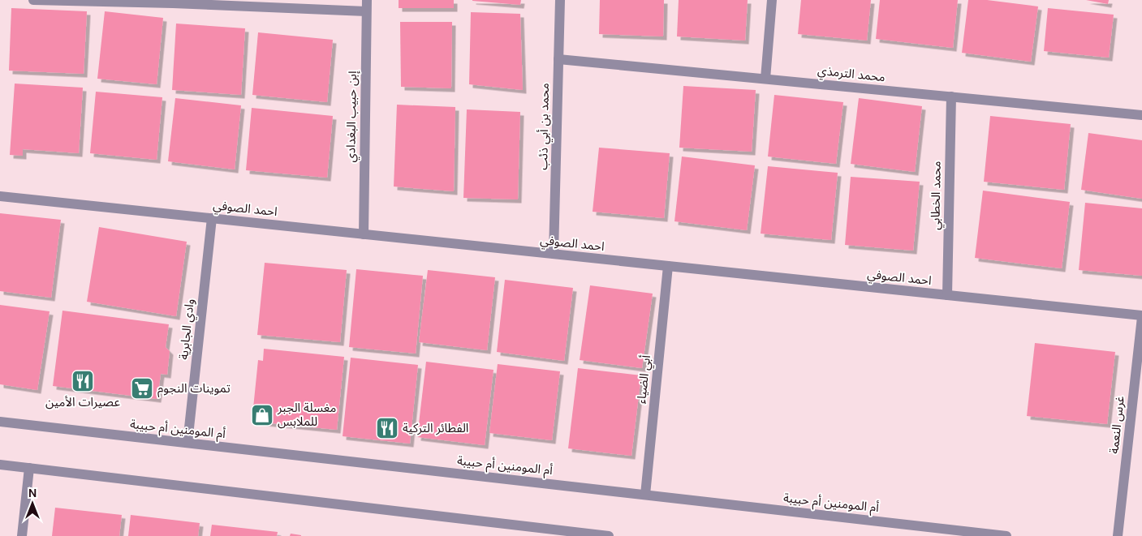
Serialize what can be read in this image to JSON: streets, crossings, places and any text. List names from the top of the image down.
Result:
{
  "streets": {
    "street": [
      "محمد الترمذي",
      "إبن حبيب البغدادي",
      "محمد بن أبي ذئب",
      "محمد الخطابي",
      "احمد الصوفي",
      "وادي الجابرية",
      "أبي الضياء",
      "غرس النعمة",
      "أم المومنين أم حبيبة"
    ]
  },
  "crossings": [
    ["محمد الترمذي", "محمد بن أبي ذئب"],
    ["محمد الترمذي", "محمد الخطابي"],
    ["إبن حبيب البغدادي", "احمد الصوفي"],
    ["محمد بن أبي ذئب", "احمد الصوفي"],
    ["محمد الخطابي", "احمد الصوفي"],
    ["احمد الصوفي", "وادي الجابرية"],
    ["احمد الصوفي", "أبي الضياء"],
    ["احمد الصوفي", "غرس النعمة"],
    ["وادي الجابرية", "أم المومنين أم حبيبة"],
    ["أبي الضياء", "أم المومنين أم حبيبة"]
  ],
  "places": {
    "restaurant": ["عصيرات الأمين", "الفطائر التركية"],
    "supermarket": ["تموينات النجوم"],
    "shop": ["مغسلة الجبر للملابس"]
  },
  "north": "top"
}
